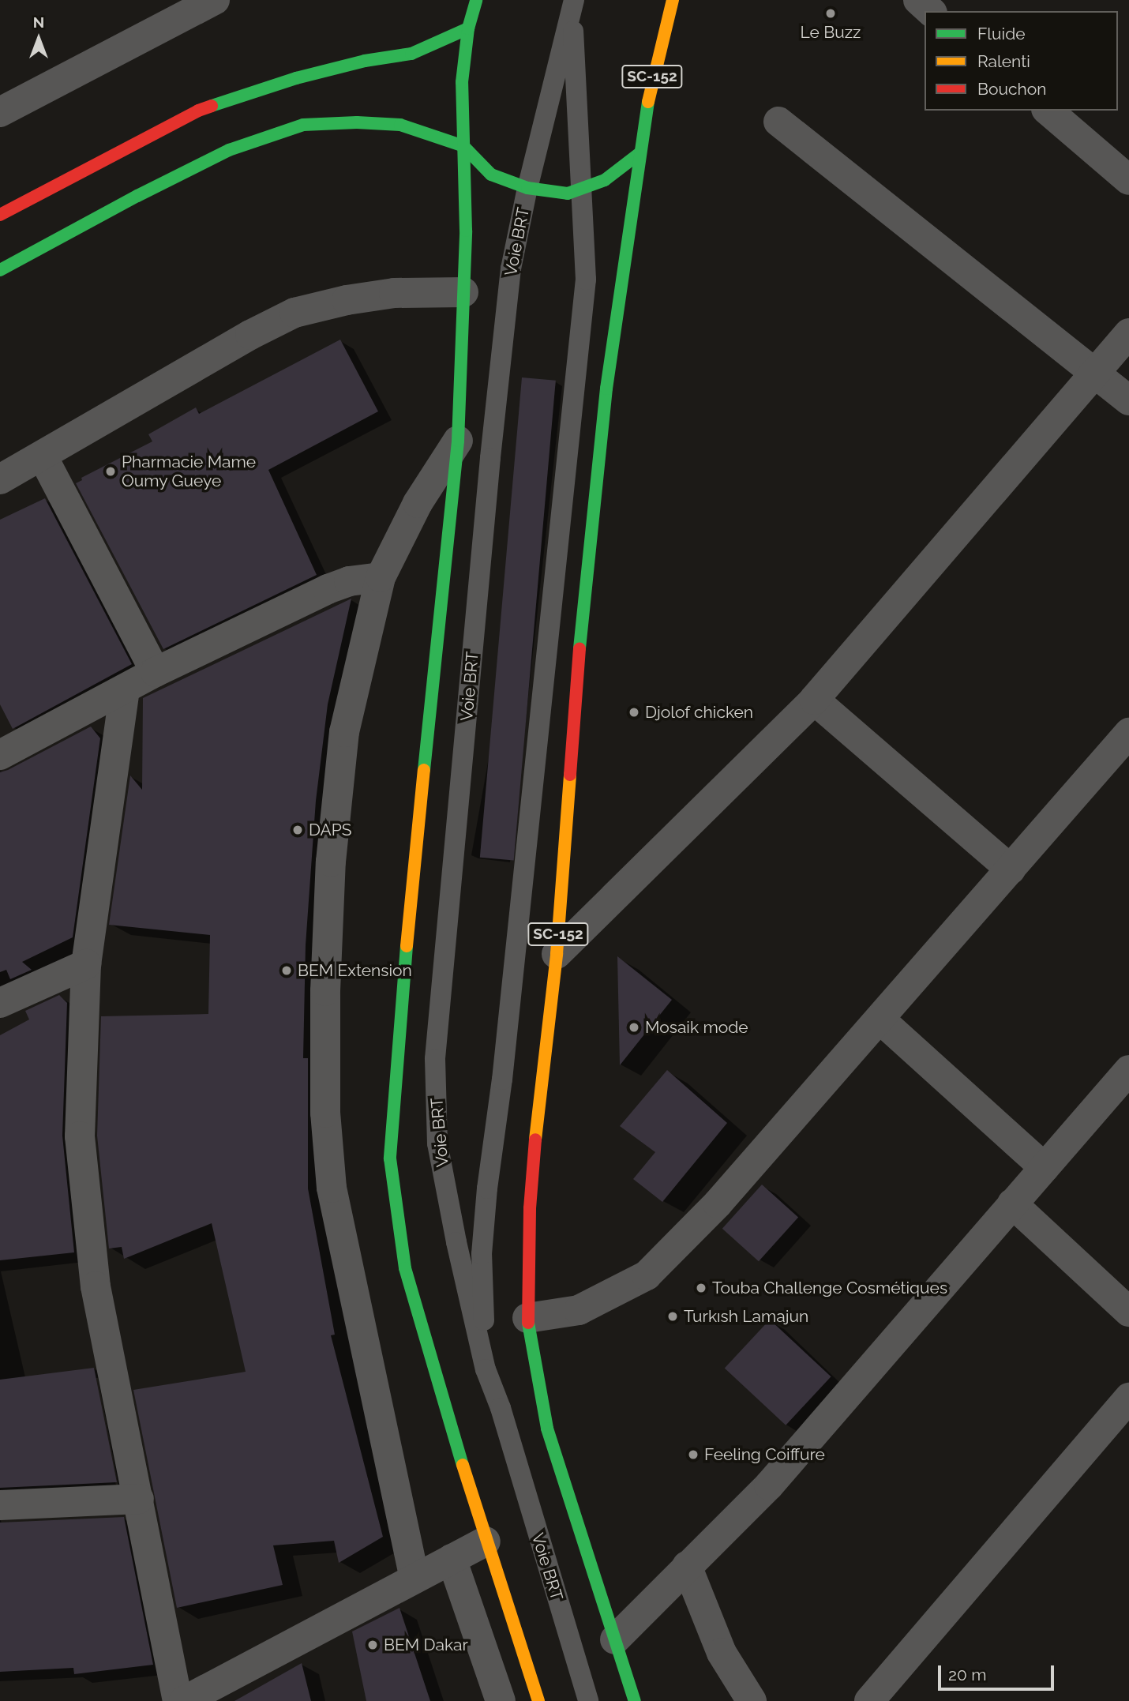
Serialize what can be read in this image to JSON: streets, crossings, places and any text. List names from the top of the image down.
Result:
{
  "streets": {
    "main road": ["SC-152"],
    "lane": ["Voie BRT"]
  },
  "places": [
    "Le Buzz",
    "Pharmacie Mame Oumy Gueye",
    "Djolof chicken",
    "DAPS",
    "BEM Extension",
    "Mosaik mode",
    "Touba Challenge Cosmétiques",
    "Turkısh Lamajun",
    "Feeling Coiffure",
    "BEM Dakar"
  ],
  "legend": ["Fluide", "Ralenti", "Bouchon"],
  "scale_bar": "20 m",
  "north": "top"
}
